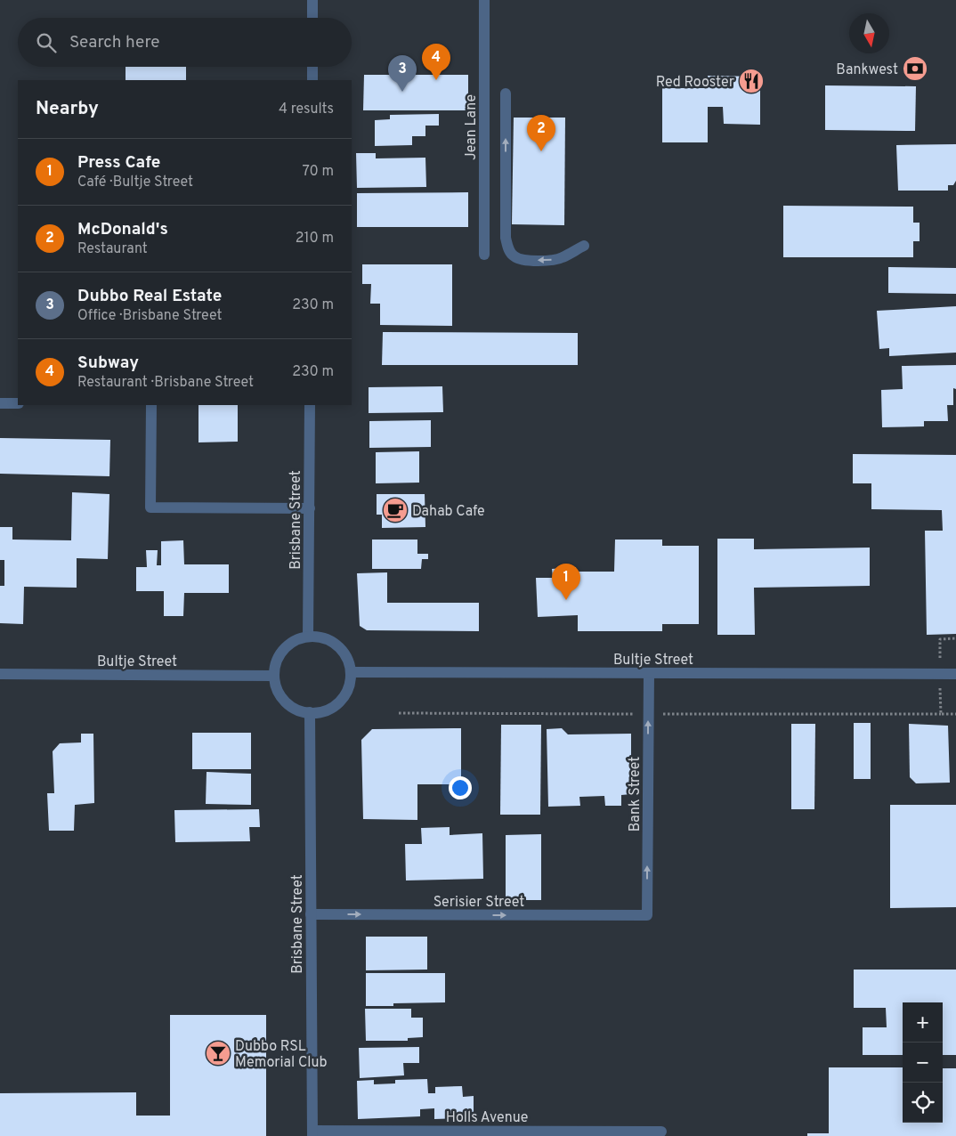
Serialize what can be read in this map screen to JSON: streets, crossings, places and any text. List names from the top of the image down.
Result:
{
  "streets": {
    "street": [
      "Jean Lane",
      "Brisbane Street",
      "Bultje Street",
      "Bank Street",
      "Serisier Street",
      "Holls Avenue"
    ]
  },
  "crossings": [
    ["Brisbane Street", "Bultje Street"],
    ["Brisbane Street", "Serisier Street"],
    ["Brisbane Street", "Holls Avenue"],
    ["Bultje Street", "Bank Street"],
    ["Bank Street", "Serisier Street"]
  ],
  "one_way": ["Bank Street", "Serisier Street"],
  "places": {
    "bank": ["Bankwest"],
    "restaurant": ["Red Rooster"],
    "cafe": ["Dahab Cafe"],
    "bar": ["Dubbo RSL Memorial Club"]
  },
  "north": "bottom",
  "page": {
    "search": "Search here",
    "pins": [
      "4",
      "3",
      "2",
      "1"
    ],
    "heading": ["Nearby", "4 results"],
    "list": [
      {
        "mark": "1",
        "name": "Press Cafe",
        "note": "Café · Bultje Street",
        "value": "70 m"
      },
      {
        "mark": "2",
        "name": "McDonald's",
        "note": "Restaurant",
        "value": "210 m"
      },
      {
        "mark": "3",
        "name": "Dubbo Real Estate",
        "note": "Office · Brisbane Street",
        "value": "230 m"
      },
      {
        "mark": "4",
        "name": "Subway",
        "note": "Restaurant · Brisbane Street",
        "value": "230 m"
      }
    ],
    "map_buttons": ["+", "−"]
  }
}
